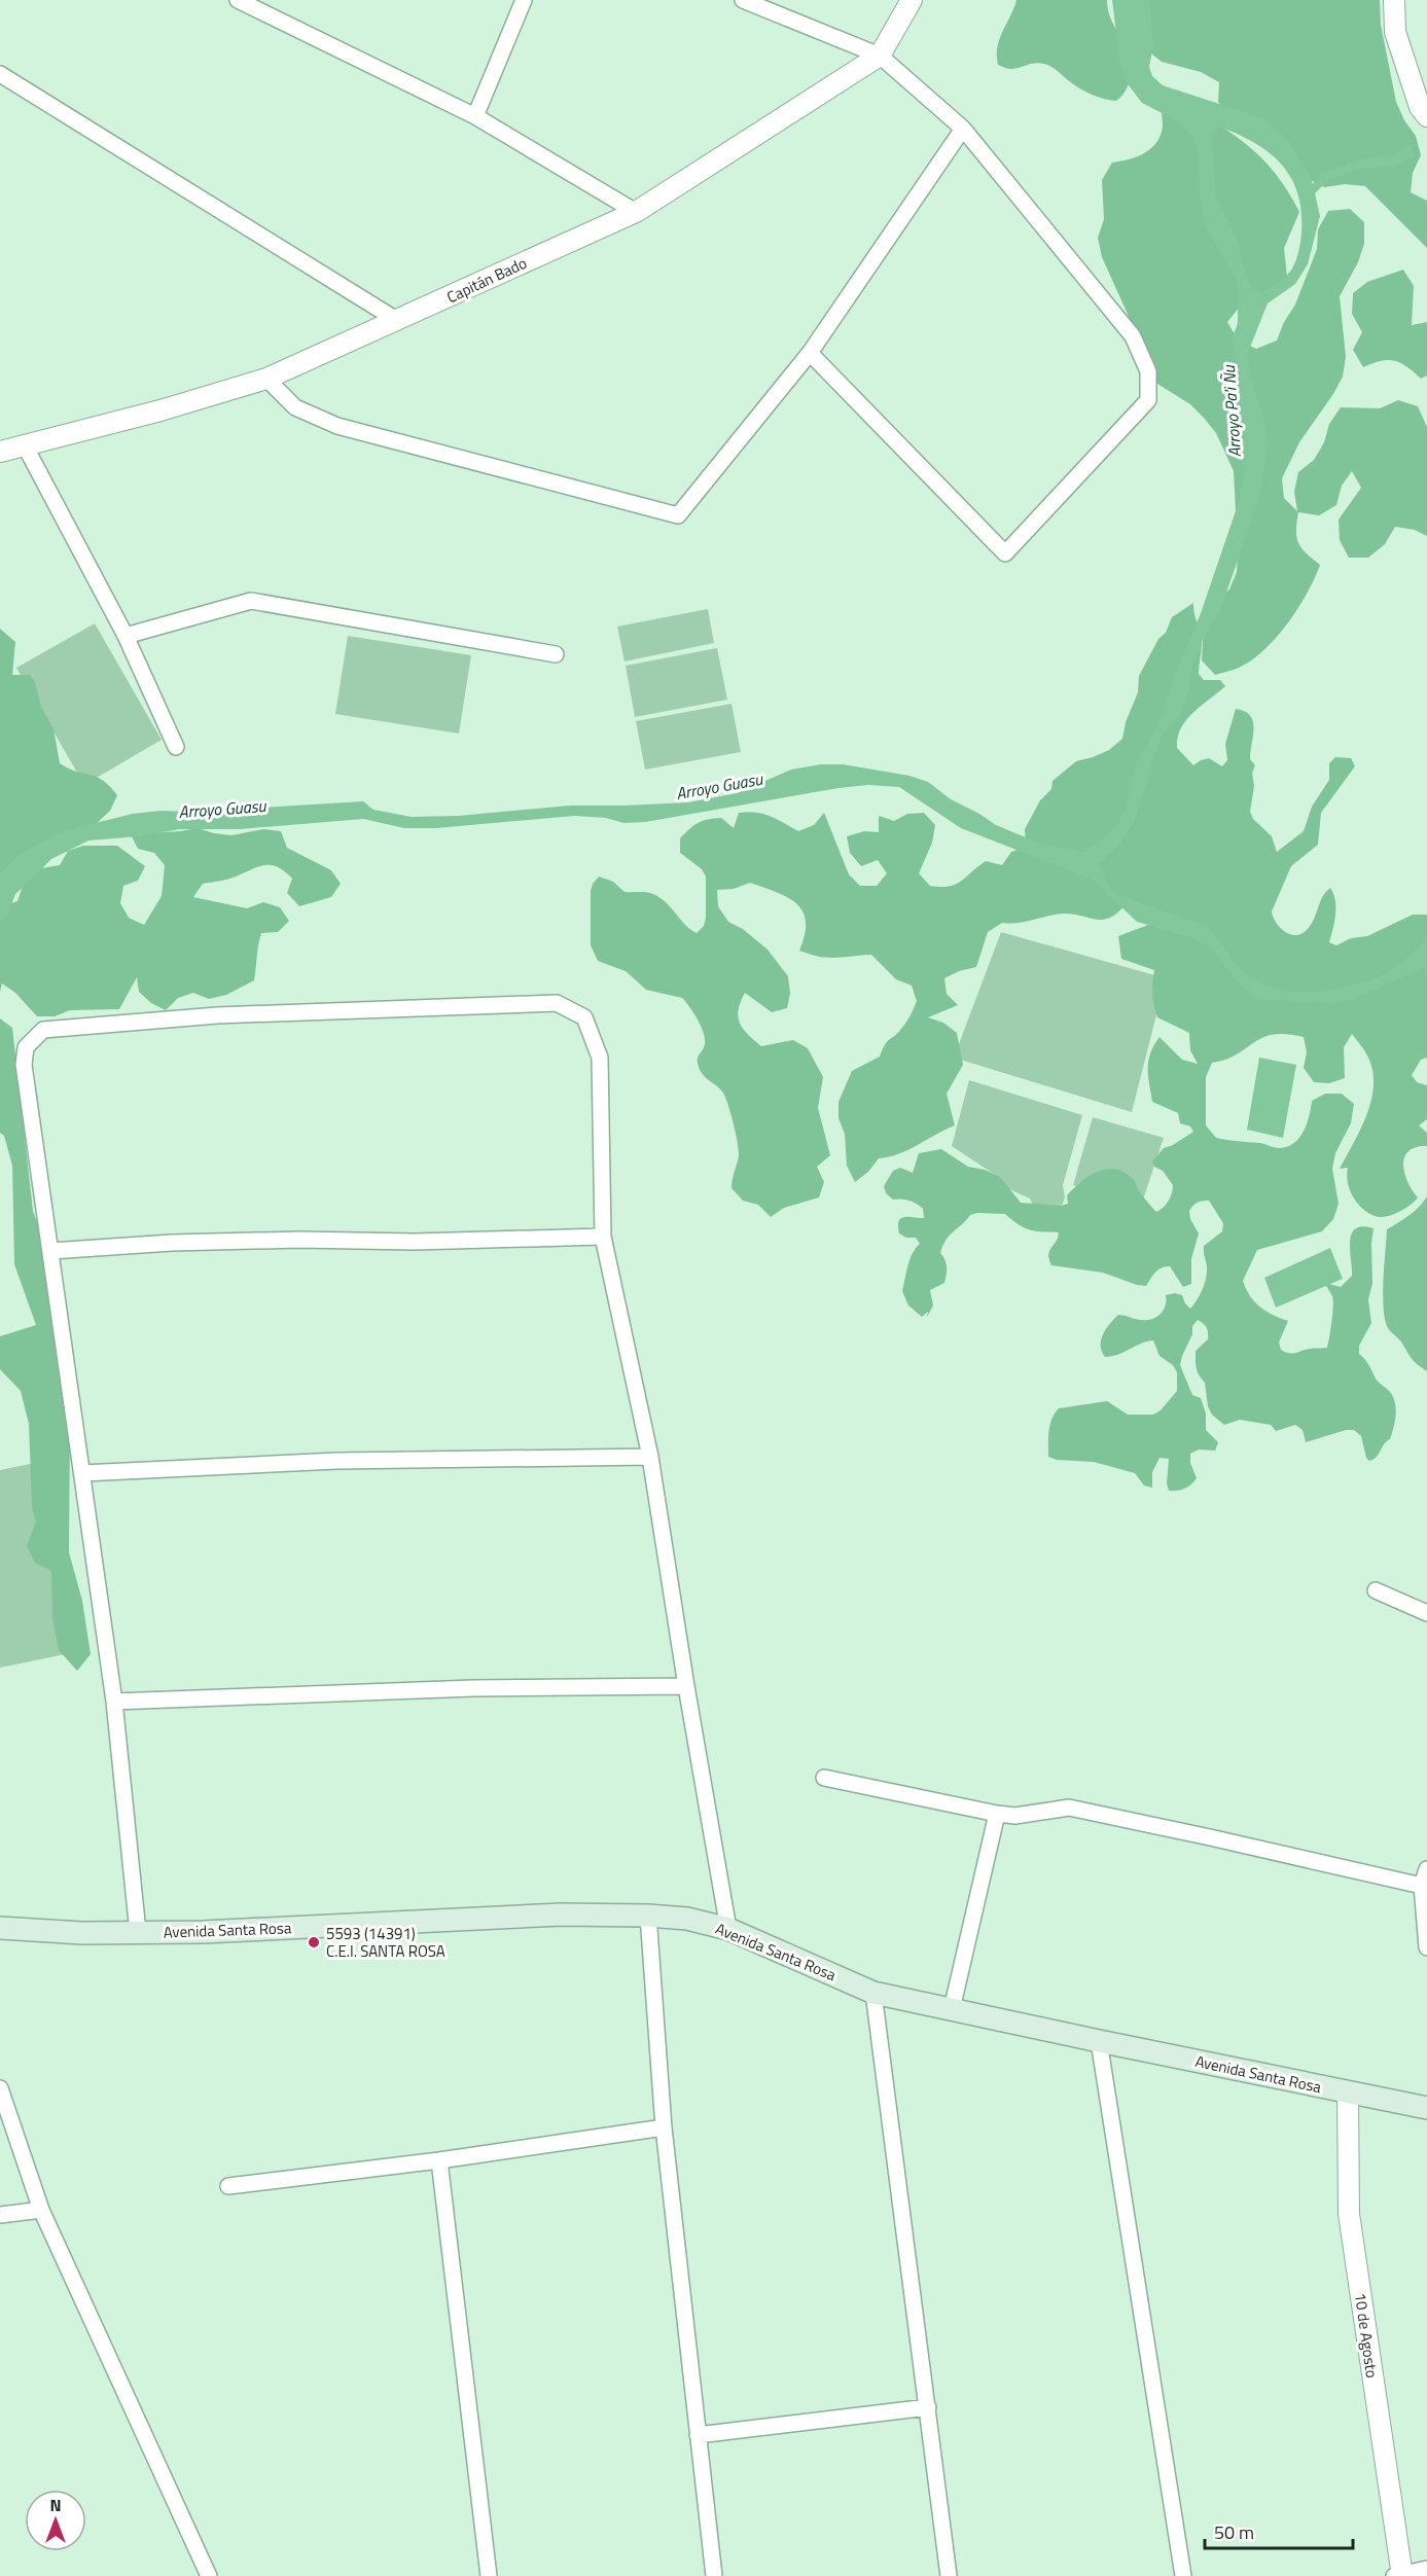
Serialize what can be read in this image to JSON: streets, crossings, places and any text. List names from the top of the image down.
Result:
{
  "streets": {
    "main road": ["Avenida Santa Rosa"],
    "street": ["Capitán Bado", "10 de Agosto"]
  },
  "crossings": [
    ["Avenida Santa Rosa", "10 de Agosto"]
  ],
  "water": ["Arroyo Pa'i Ñu", "Arroyo Guasu"],
  "places": ["5593 (14391) C.E.I. SANTA ROSA"],
  "scale_bar": "50 m",
  "north": "top"
}
